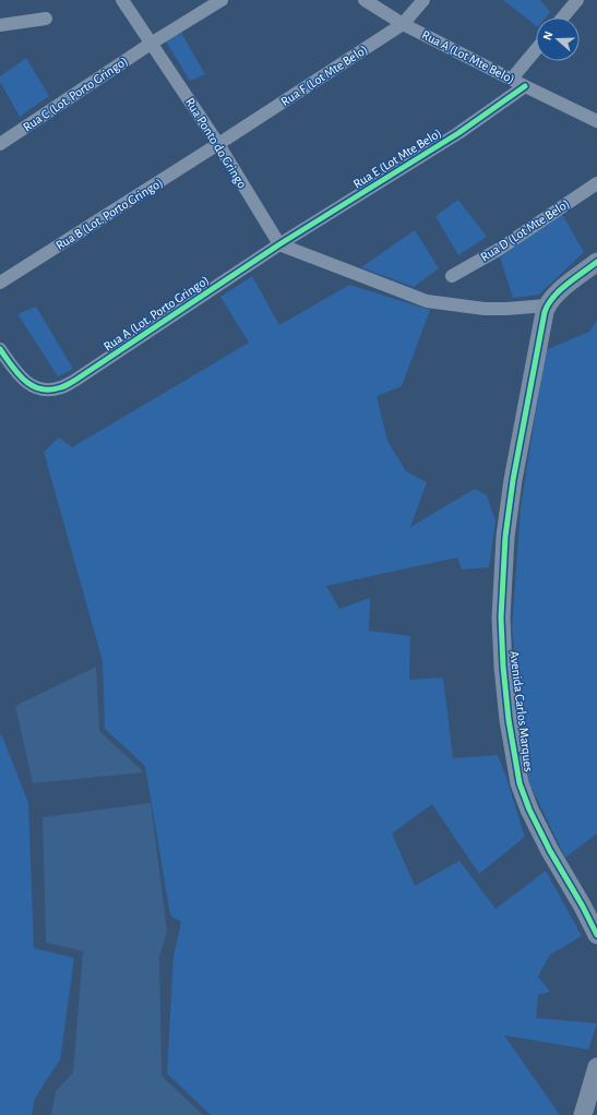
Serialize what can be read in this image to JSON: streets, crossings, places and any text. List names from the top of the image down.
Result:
{
  "streets": {
    "street": [
      "Rua A (Lot Mte Belo)",
      "Rua F (Lot Mte Belo)",
      "Rua C (Lot. Porto Gringo)",
      "Rua Ponto do Gringo",
      "Rua E (Lot Mte Belo)",
      "Rua B (Lot. Porto Gringo)",
      "Rua D (Lot Mte Belo)",
      "Rua A (Lot. Porto Gringo)",
      "Avenida Carlos Marques"
    ]
  },
  "crossings": [
    ["Rua A (Lot Mte Belo)", "Rua F (Lot Mte Belo)"],
    ["Rua A (Lot Mte Belo)", "Rua E (Lot Mte Belo)"],
    ["Rua F (Lot Mte Belo)", "Rua Ponto do Gringo"],
    ["Rua F (Lot Mte Belo)", "Rua B (Lot. Porto Gringo)"],
    ["Rua C (Lot. Porto Gringo)", "Rua Ponto do Gringo"],
    ["Rua Ponto do Gringo", "Rua E (Lot Mte Belo)"],
    ["Rua Ponto do Gringo", "Rua B (Lot. Porto Gringo)"],
    ["Rua Ponto do Gringo", "Rua A (Lot. Porto Gringo)"],
    ["Rua E (Lot Mte Belo)", "Rua A (Lot. Porto Gringo)"]
  ],
  "north": "left"
}
